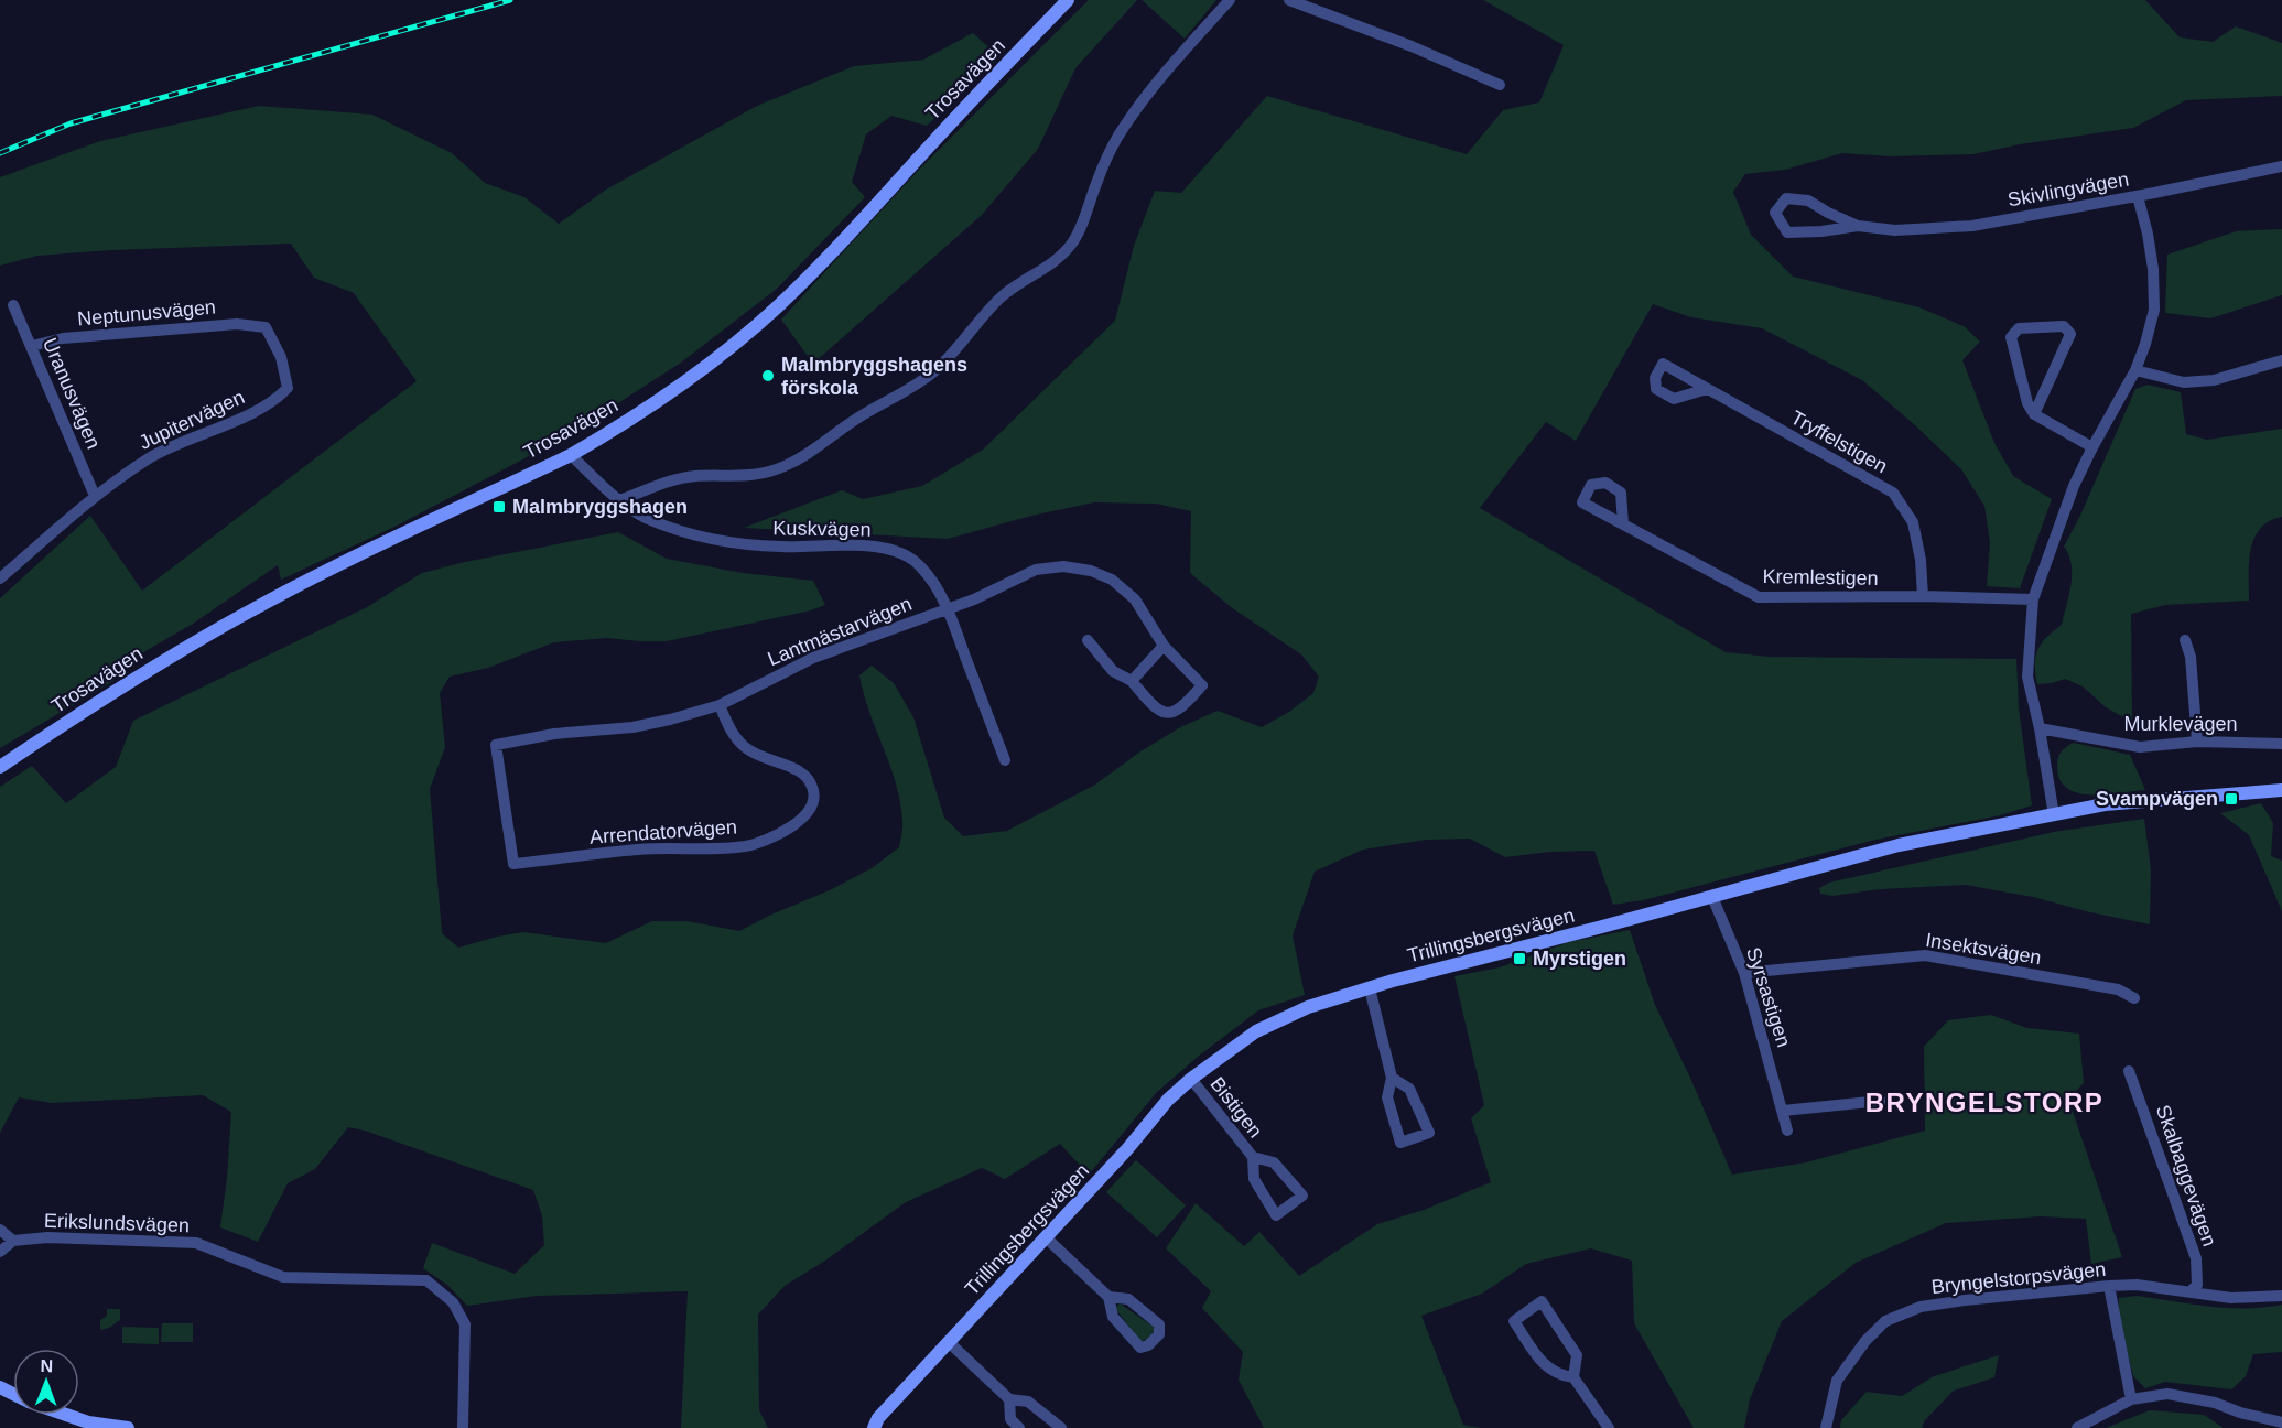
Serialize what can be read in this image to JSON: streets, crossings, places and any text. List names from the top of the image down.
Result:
{
  "streets": {
    "street": [
      "Trosavägen",
      "Skivlingvägen",
      "Neptunusvägen",
      "Uranusvägen",
      "Jupitervägen",
      "Tryffelstigen",
      "Kuskvägen",
      "Kremlestigen",
      "Lantmästarvägen",
      "Murklevägen",
      "Arrendatorvägen",
      "Trillingsbergsvägen",
      "Insektsvägen",
      "Syrsastigen",
      "Bistigen",
      "Skalbaggevägen",
      "Erikslundsvägen",
      "Bryngelstorpsvägen"
    ]
  },
  "crossings": [
    ["Trosavägen", "Kuskvägen"],
    ["Neptunusvägen", "Uranusvägen"],
    ["Neptunusvägen", "Jupitervägen"],
    ["Uranusvägen", "Jupitervägen"],
    ["Tryffelstigen", "Kremlestigen"],
    ["Kuskvägen", "Lantmästarvägen"],
    ["Lantmästarvägen", "Arrendatorvägen"],
    ["Trillingsbergsvägen", "Syrsastigen"],
    ["Trillingsbergsvägen", "Bistigen"],
    ["Insektsvägen", "Syrsastigen"],
    ["Skalbaggevägen", "Bryngelstorpsvägen"]
  ],
  "districts": ["BRYNGELSTORP"],
  "places": {
    "other": ["Malmbryggshagens förskola"],
    "transit": ["Malmbryggshagen", "Svampvägen", "Myrstigen"]
  },
  "north": "top"
}
